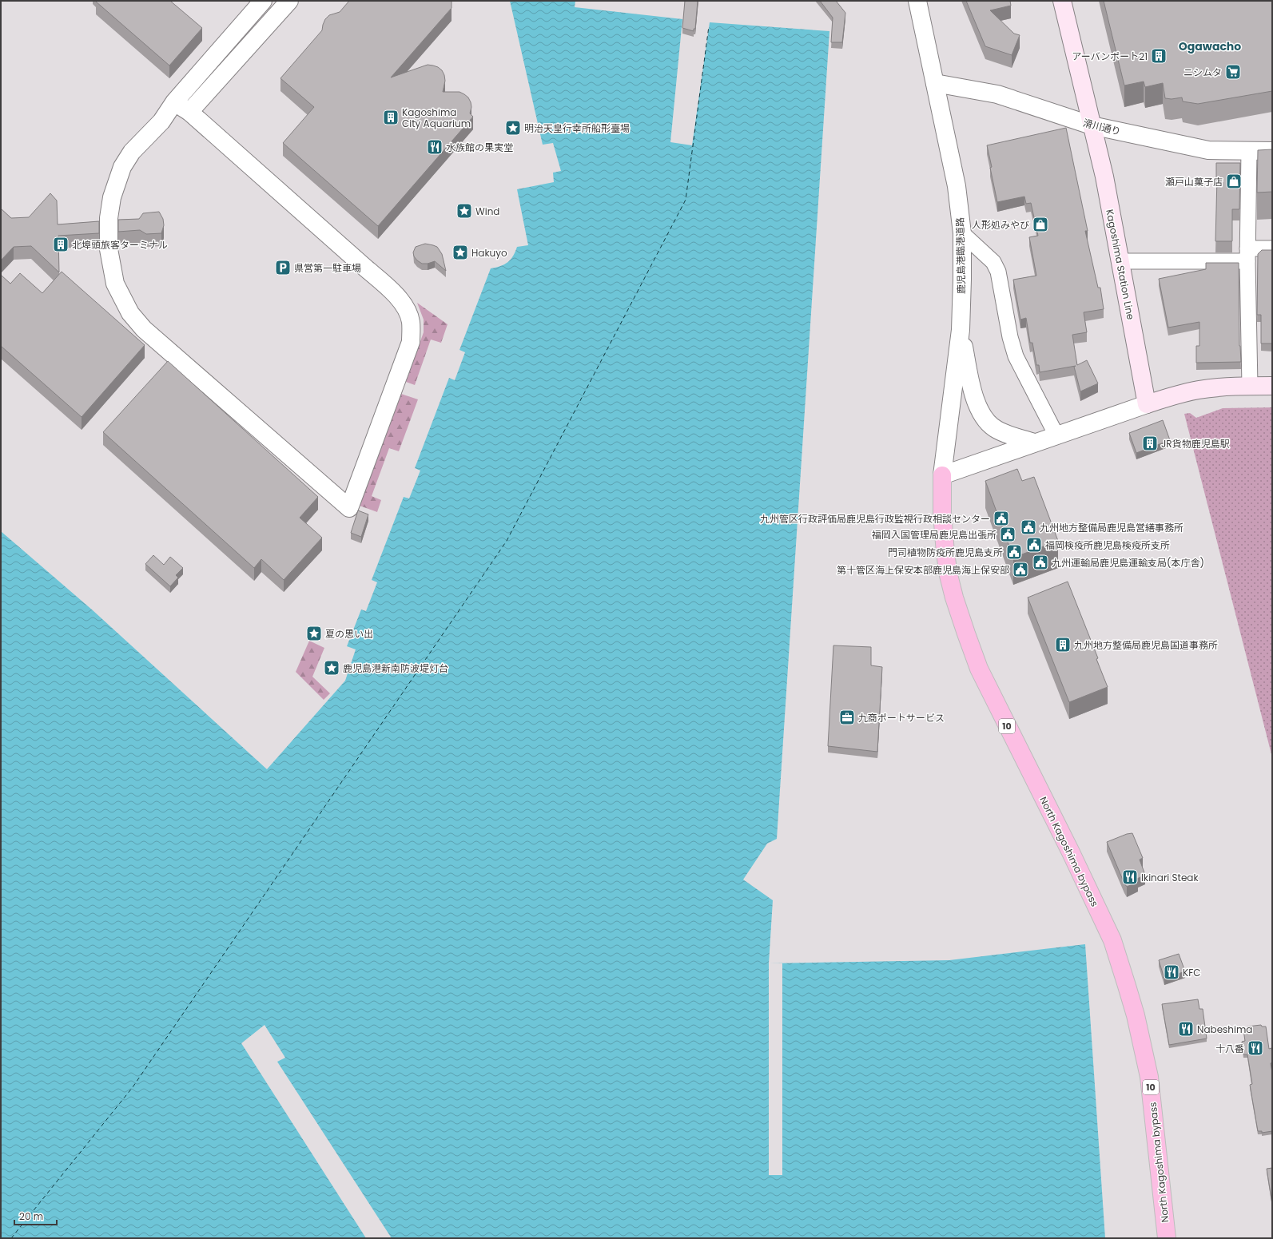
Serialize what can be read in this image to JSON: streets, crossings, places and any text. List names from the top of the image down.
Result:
{
  "streets": {
    "highway": ["10", "North Kagoshima bypass"],
    "main road": ["Kagoshima Station Line"],
    "street": ["滑川通り", "鹿児島港臨港道路"]
  },
  "crossings": [
    ["滑川通り", "鹿児島港臨港道路"],
    ["滑川通り", "Kagoshima Station Line"],
    ["鹿児島港臨港道路", "North Kagoshima bypass"]
  ],
  "districts": ["Ogawacho"],
  "places": {
    "building": [
      "アーバンポート21",
      "Kagoshima City Aquarium",
      "北埠頭旅客ターミナル",
      "JR貨物鹿児島駅",
      "九州地方整備局鹿児島国道事務所"
    ],
    "supermarket": ["ニシムタ"],
    "place": [
      "明治天皇行幸所船形臺場",
      "Wind",
      "Hakuyo",
      "夏の思い出",
      "鹿児島港新南防波堤灯台"
    ],
    "restaurant": [
      "水族館の果実堂",
      "Ikinari Steak",
      "KFC",
      "Nabeshima",
      "十八番"
    ],
    "shop": ["瀬戸山菓子店", "人形処みやび"],
    "parking": ["県営第一駐車場"],
    "public building": [
      "九州管区行政評価局鹿児島行政監視行政相談センター",
      "九州地方整備局鹿児島営繕事務所",
      "福岡入国管理局鹿児島出張所",
      "福岡検疫所鹿児島検疫所支所",
      "門司植物防疫所鹿児島支所",
      "九州運輸局鹿児島運輸支局(本庁舎)",
      "第十管区海上保安本部鹿児島海上保安部"
    ],
    "office": ["九商ポートサービス"]
  },
  "scale_bar": "20 m"
}
